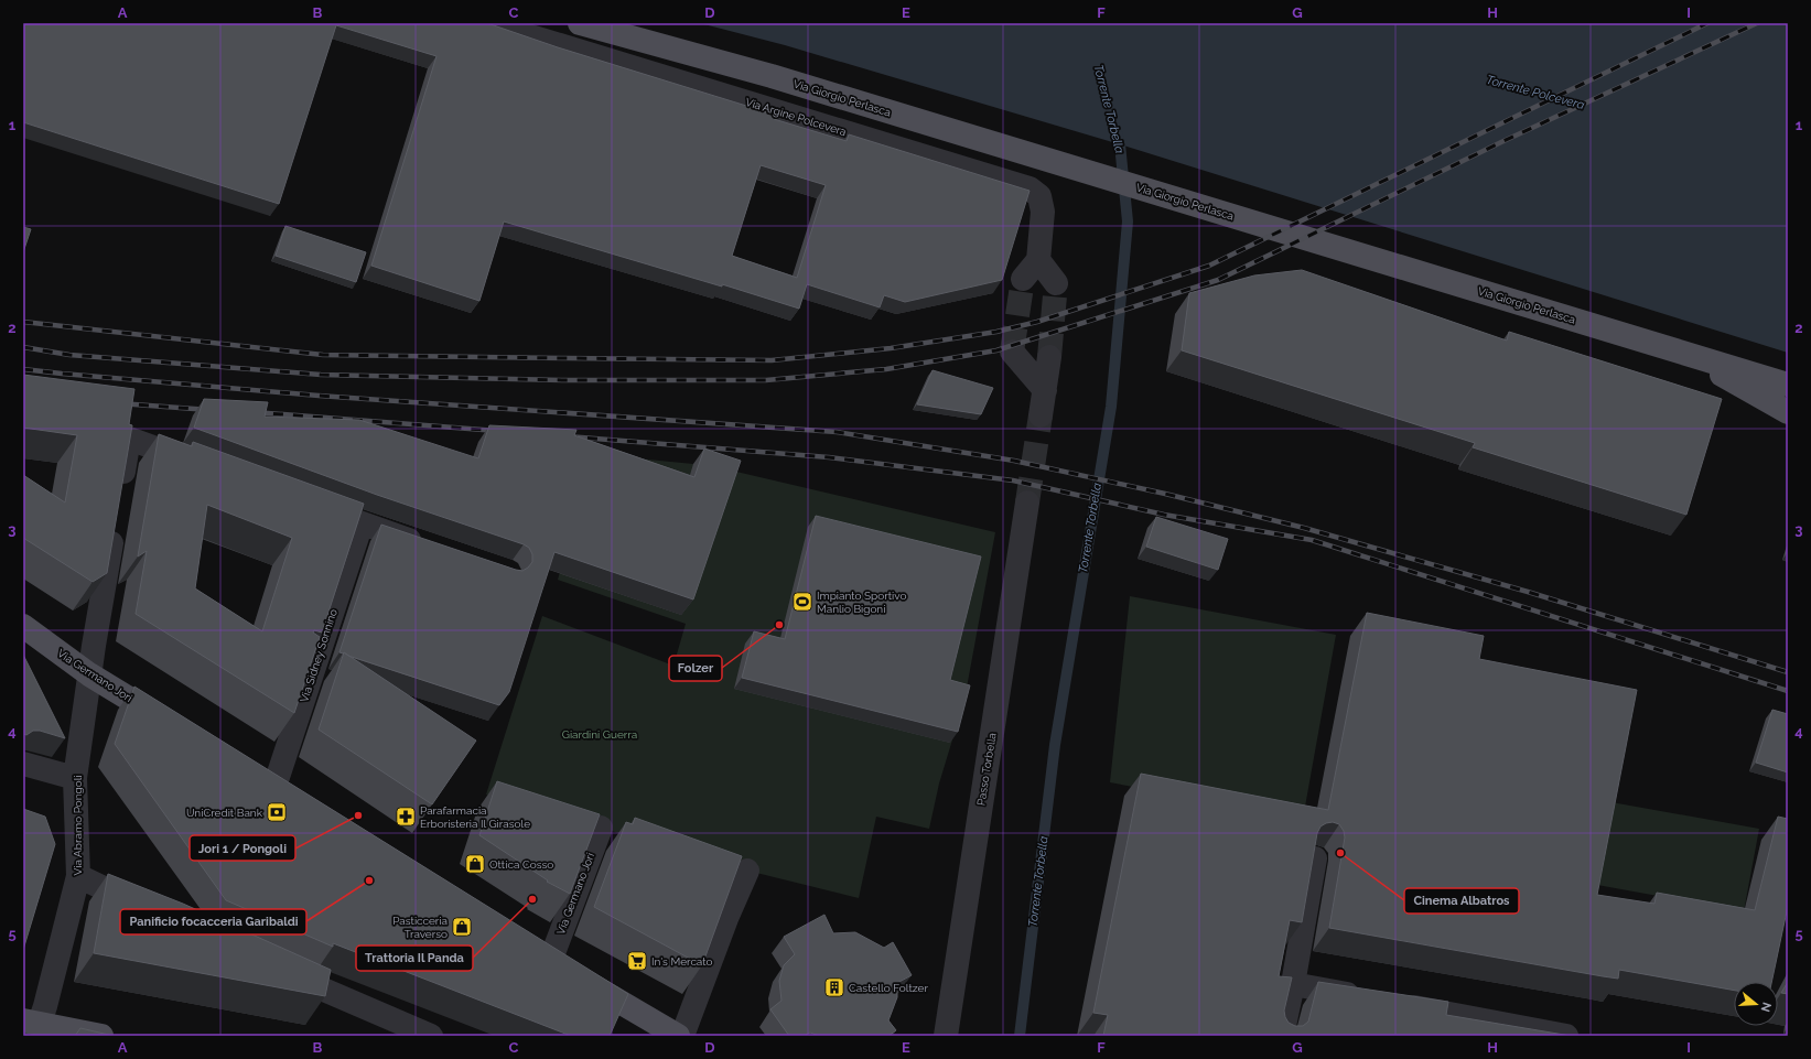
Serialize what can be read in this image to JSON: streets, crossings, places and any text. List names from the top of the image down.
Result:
{
  "streets": {
    "main road": ["Via Giorgio Perlasca", "Via Germano Jori"],
    "street": [
      "Via Argine Polcevera",
      "Via Sidney Sonnino",
      "Passo Torbella",
      "Via Abramo Pongoli"
    ]
  },
  "crossings": [
    ["Via Germano Jori", "Via Abramo Pongoli"]
  ],
  "water": ["Torrente Polcevera", "Torrente Torbella"],
  "parks": ["Giardini Guerra"],
  "places": {
    "sports": ["Impianto Sportivo Manlio Bigoni"],
    "other": [
      "Folzer",
      "Jori 1 / Pongoli",
      "Cinema Albatros",
      "Panificio focacceria Garibaldi",
      "Trattoria Il Panda"
    ],
    "bank": ["UniCredit Bank"],
    "pharmacy": ["Parafarmacia Erboristeria Il Girasole"],
    "shop": ["Ottica Cosso", "Pasticceria Traverso"],
    "supermarket": ["In's Mercato"],
    "building": ["Castello Foltzer"]
  },
  "north": "right",
  "grid": {
    "columns": [
      "A",
      "B",
      "C",
      "D",
      "E",
      "F",
      "G",
      "H",
      "I"
    ],
    "rows": [
      "1",
      "2",
      "3",
      "4",
      "5"
    ]
  }
}
